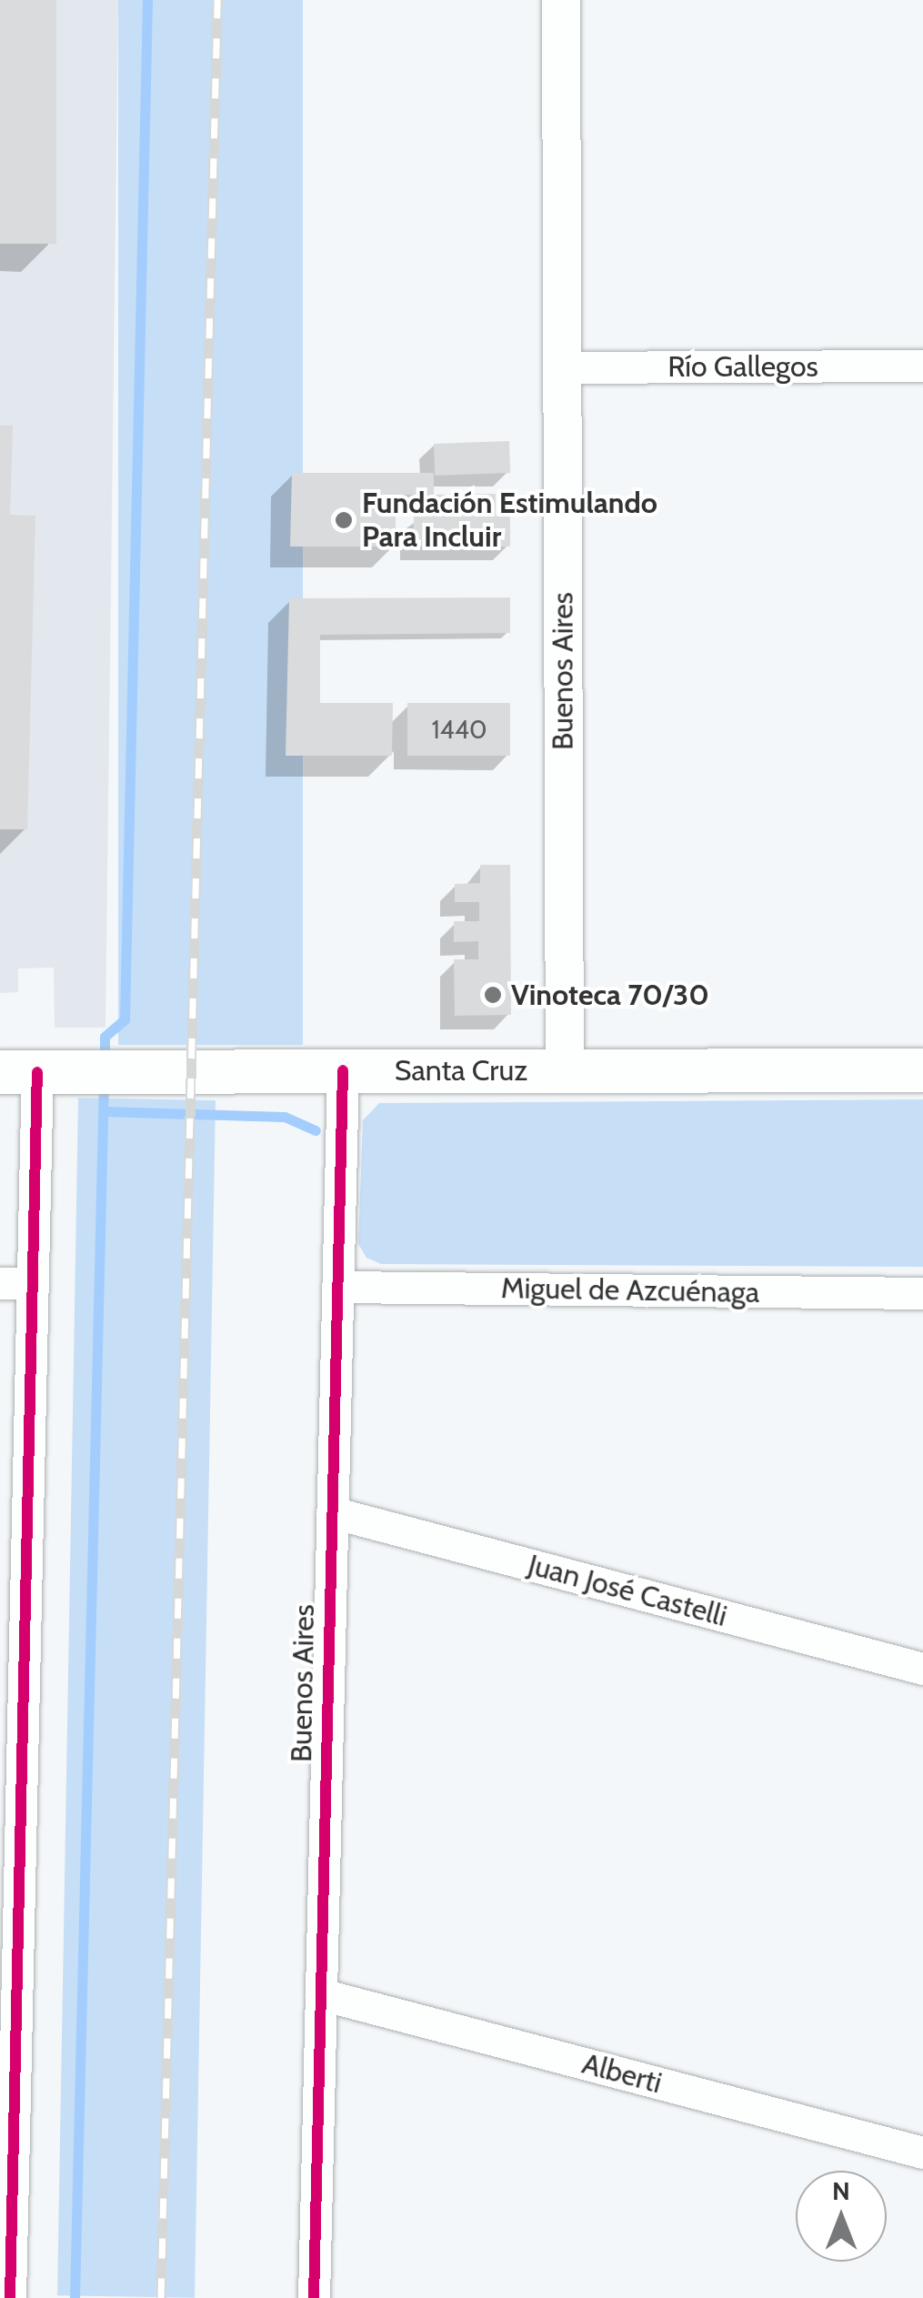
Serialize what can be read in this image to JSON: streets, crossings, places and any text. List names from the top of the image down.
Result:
{
  "streets": {
    "main road": ["Santa Cruz"],
    "street": [
      "Río Gallegos",
      "Buenos Aires",
      "Miguel de Azcuénaga",
      "Juan José Castelli",
      "Alberti"
    ]
  },
  "crossings": [
    ["Río Gallegos", "Buenos Aires"],
    ["Buenos Aires", "Santa Cruz"],
    ["Buenos Aires", "Miguel de Azcuénaga"],
    ["Buenos Aires", "Juan José Castelli"],
    ["Buenos Aires", "Alberti"]
  ],
  "places": ["Fundación Estimulando Para Incluir", "Vinoteca 70/30"],
  "house_numbers": ["1440"],
  "north": "top"
}
